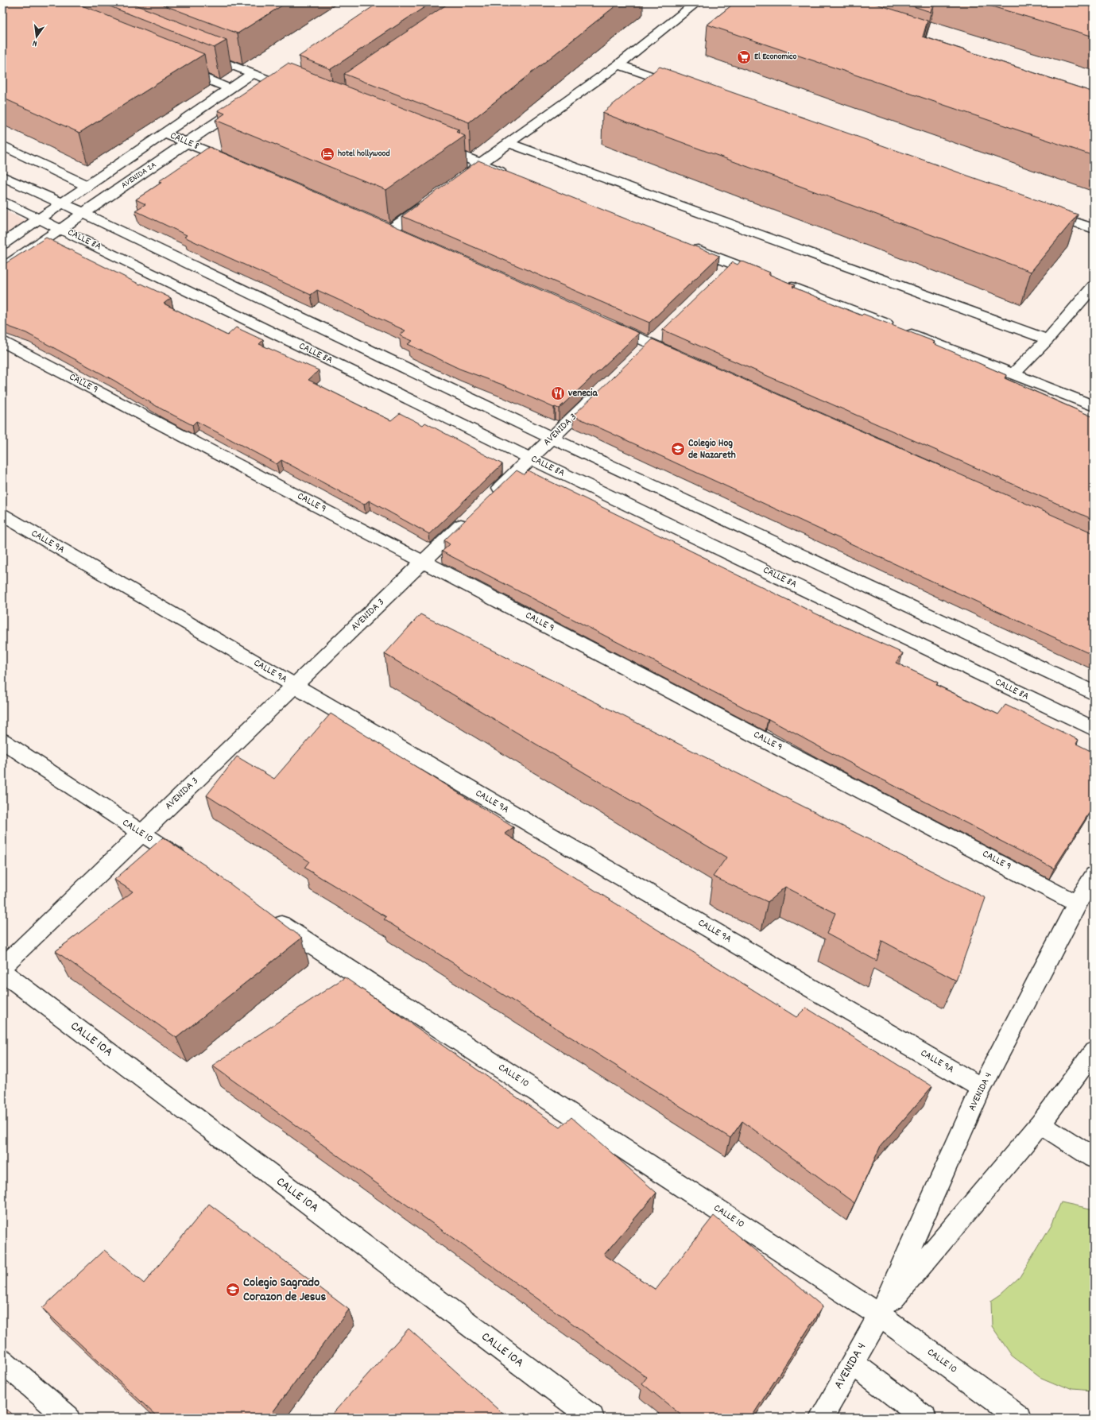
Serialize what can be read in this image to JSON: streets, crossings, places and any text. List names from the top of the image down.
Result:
{
  "streets": {
    "street": [
      "CALLE 8",
      "AVENIDA 2A",
      "CALLE 8A",
      "CALLE 9",
      "AVENIDA 3",
      "CALLE 9A",
      "CALLE 10",
      "CALLE 10A",
      "AVENIDA 4"
    ]
  },
  "crossings": [
    ["CALLE 8", "AVENIDA 2A"],
    ["AVENIDA 2A", "CALLE 8A"],
    ["CALLE 8A", "AVENIDA 3"],
    ["CALLE 9", "AVENIDA 3"],
    ["CALLE 9", "AVENIDA 4"],
    ["AVENIDA 3", "CALLE 9A"],
    ["AVENIDA 3", "CALLE 10"],
    ["CALLE 9A", "AVENIDA 4"],
    ["CALLE 10", "AVENIDA 4"]
  ],
  "places": {
    "supermarket": ["El Economico"],
    "hotel": ["hotel hollywood"],
    "restaurant": ["venecia"],
    "school or university": ["Colegio Hog de Nazareth", "Colegio Sagrado Corazon de Jesus"]
  },
  "north": "bottom"
}
